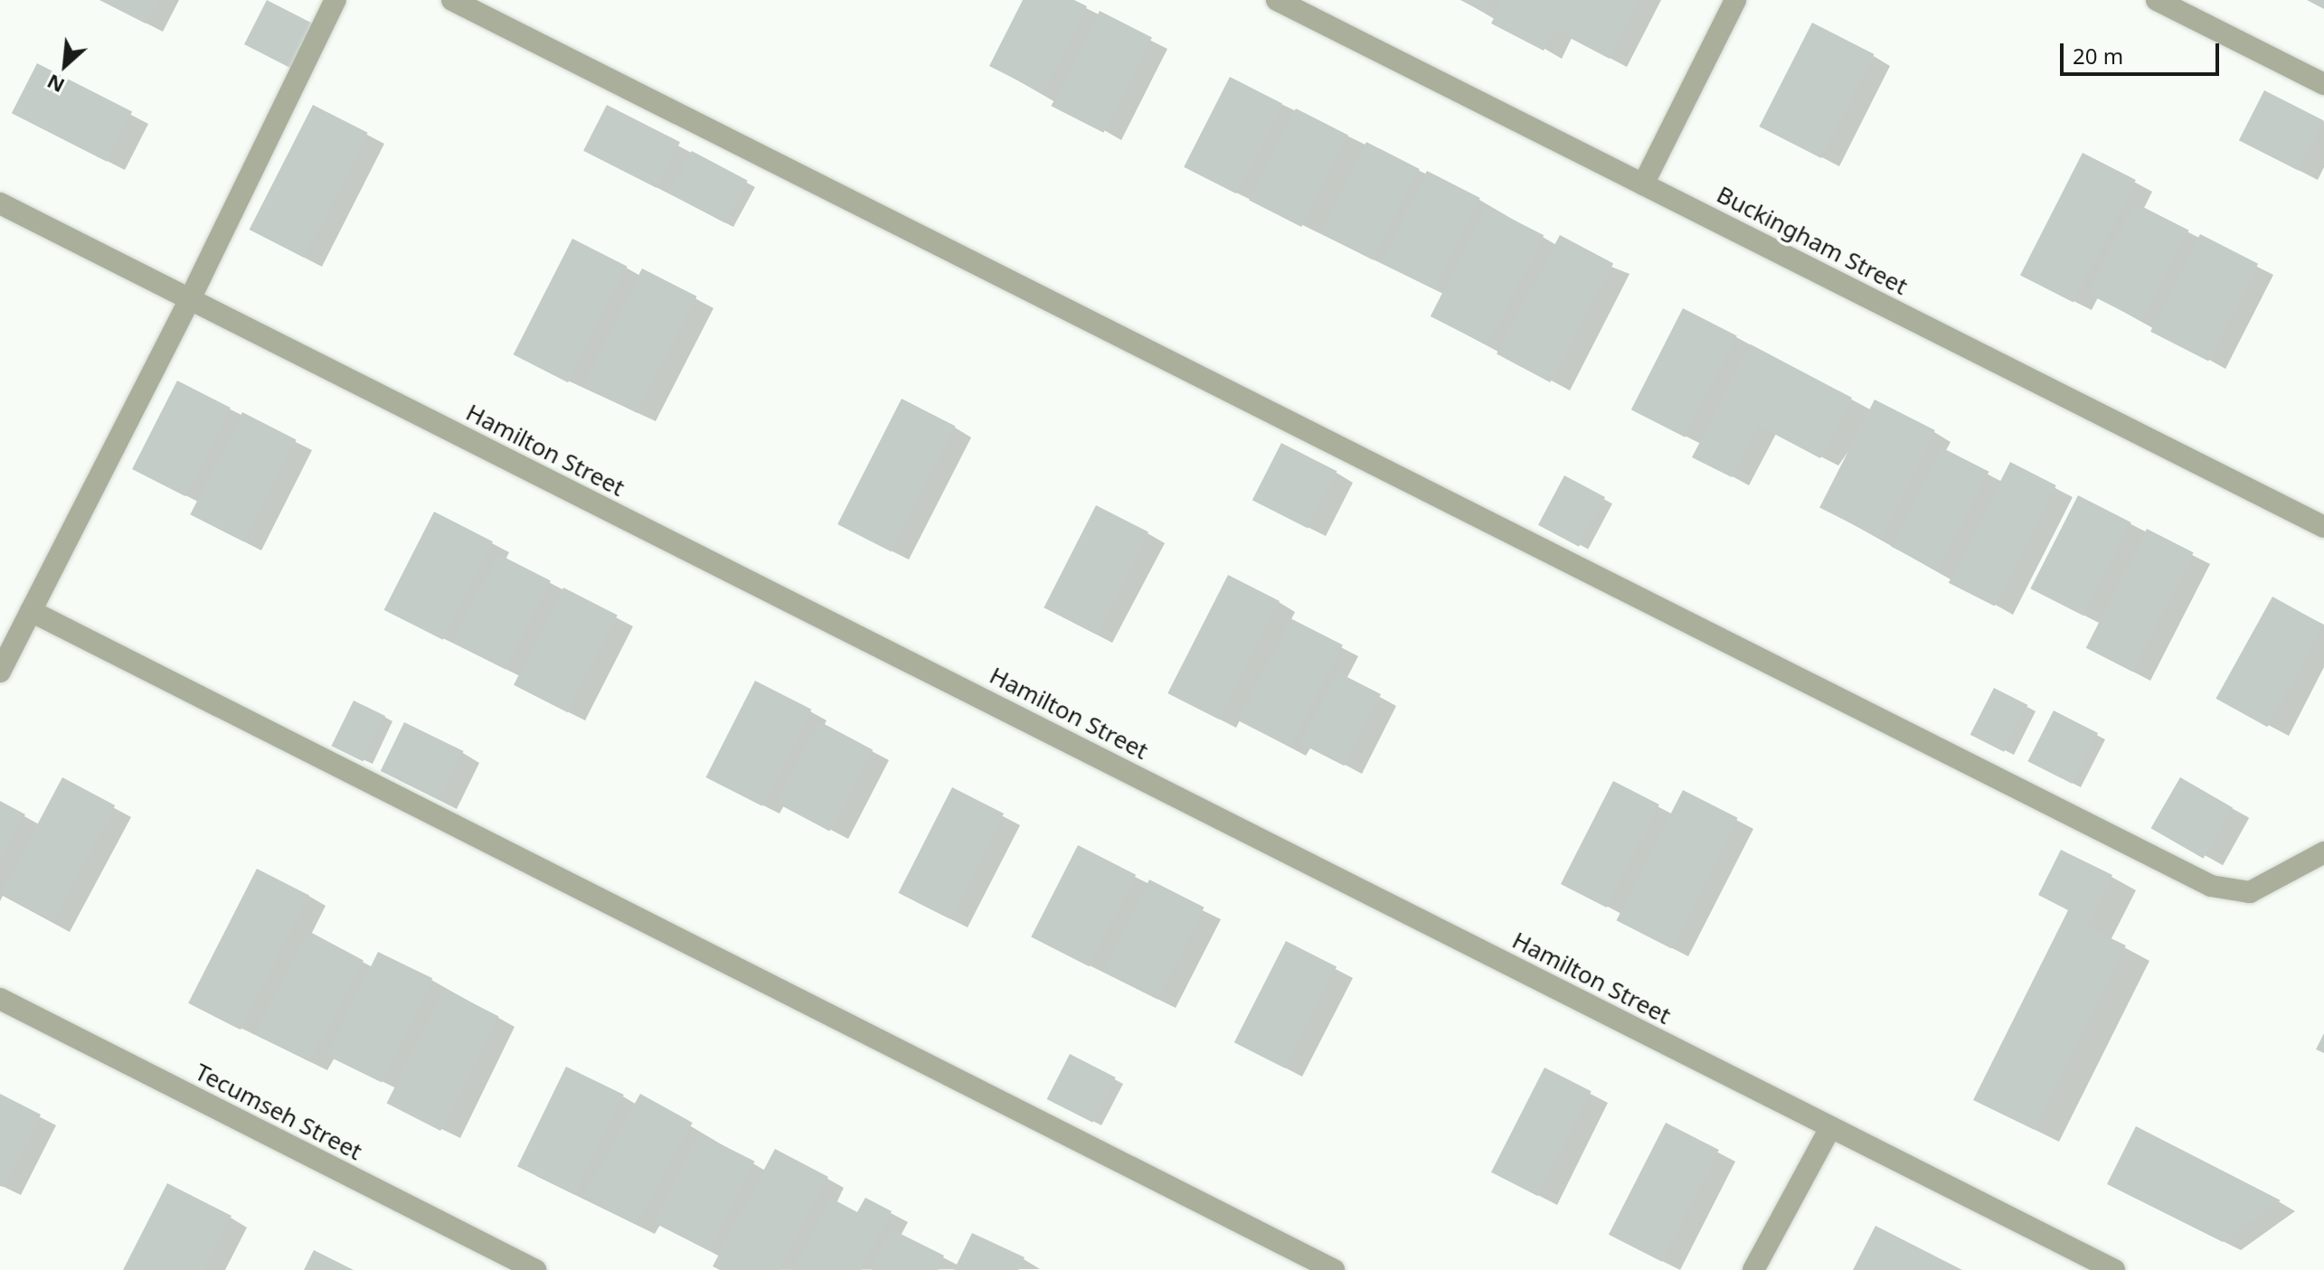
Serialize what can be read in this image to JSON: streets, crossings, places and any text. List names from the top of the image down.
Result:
{
  "streets": {
    "street": ["Buckingham Street", "Hamilton Street", "Tecumseh Street"]
  },
  "scale_bar": "20 m",
  "north": "bottom left"
}
